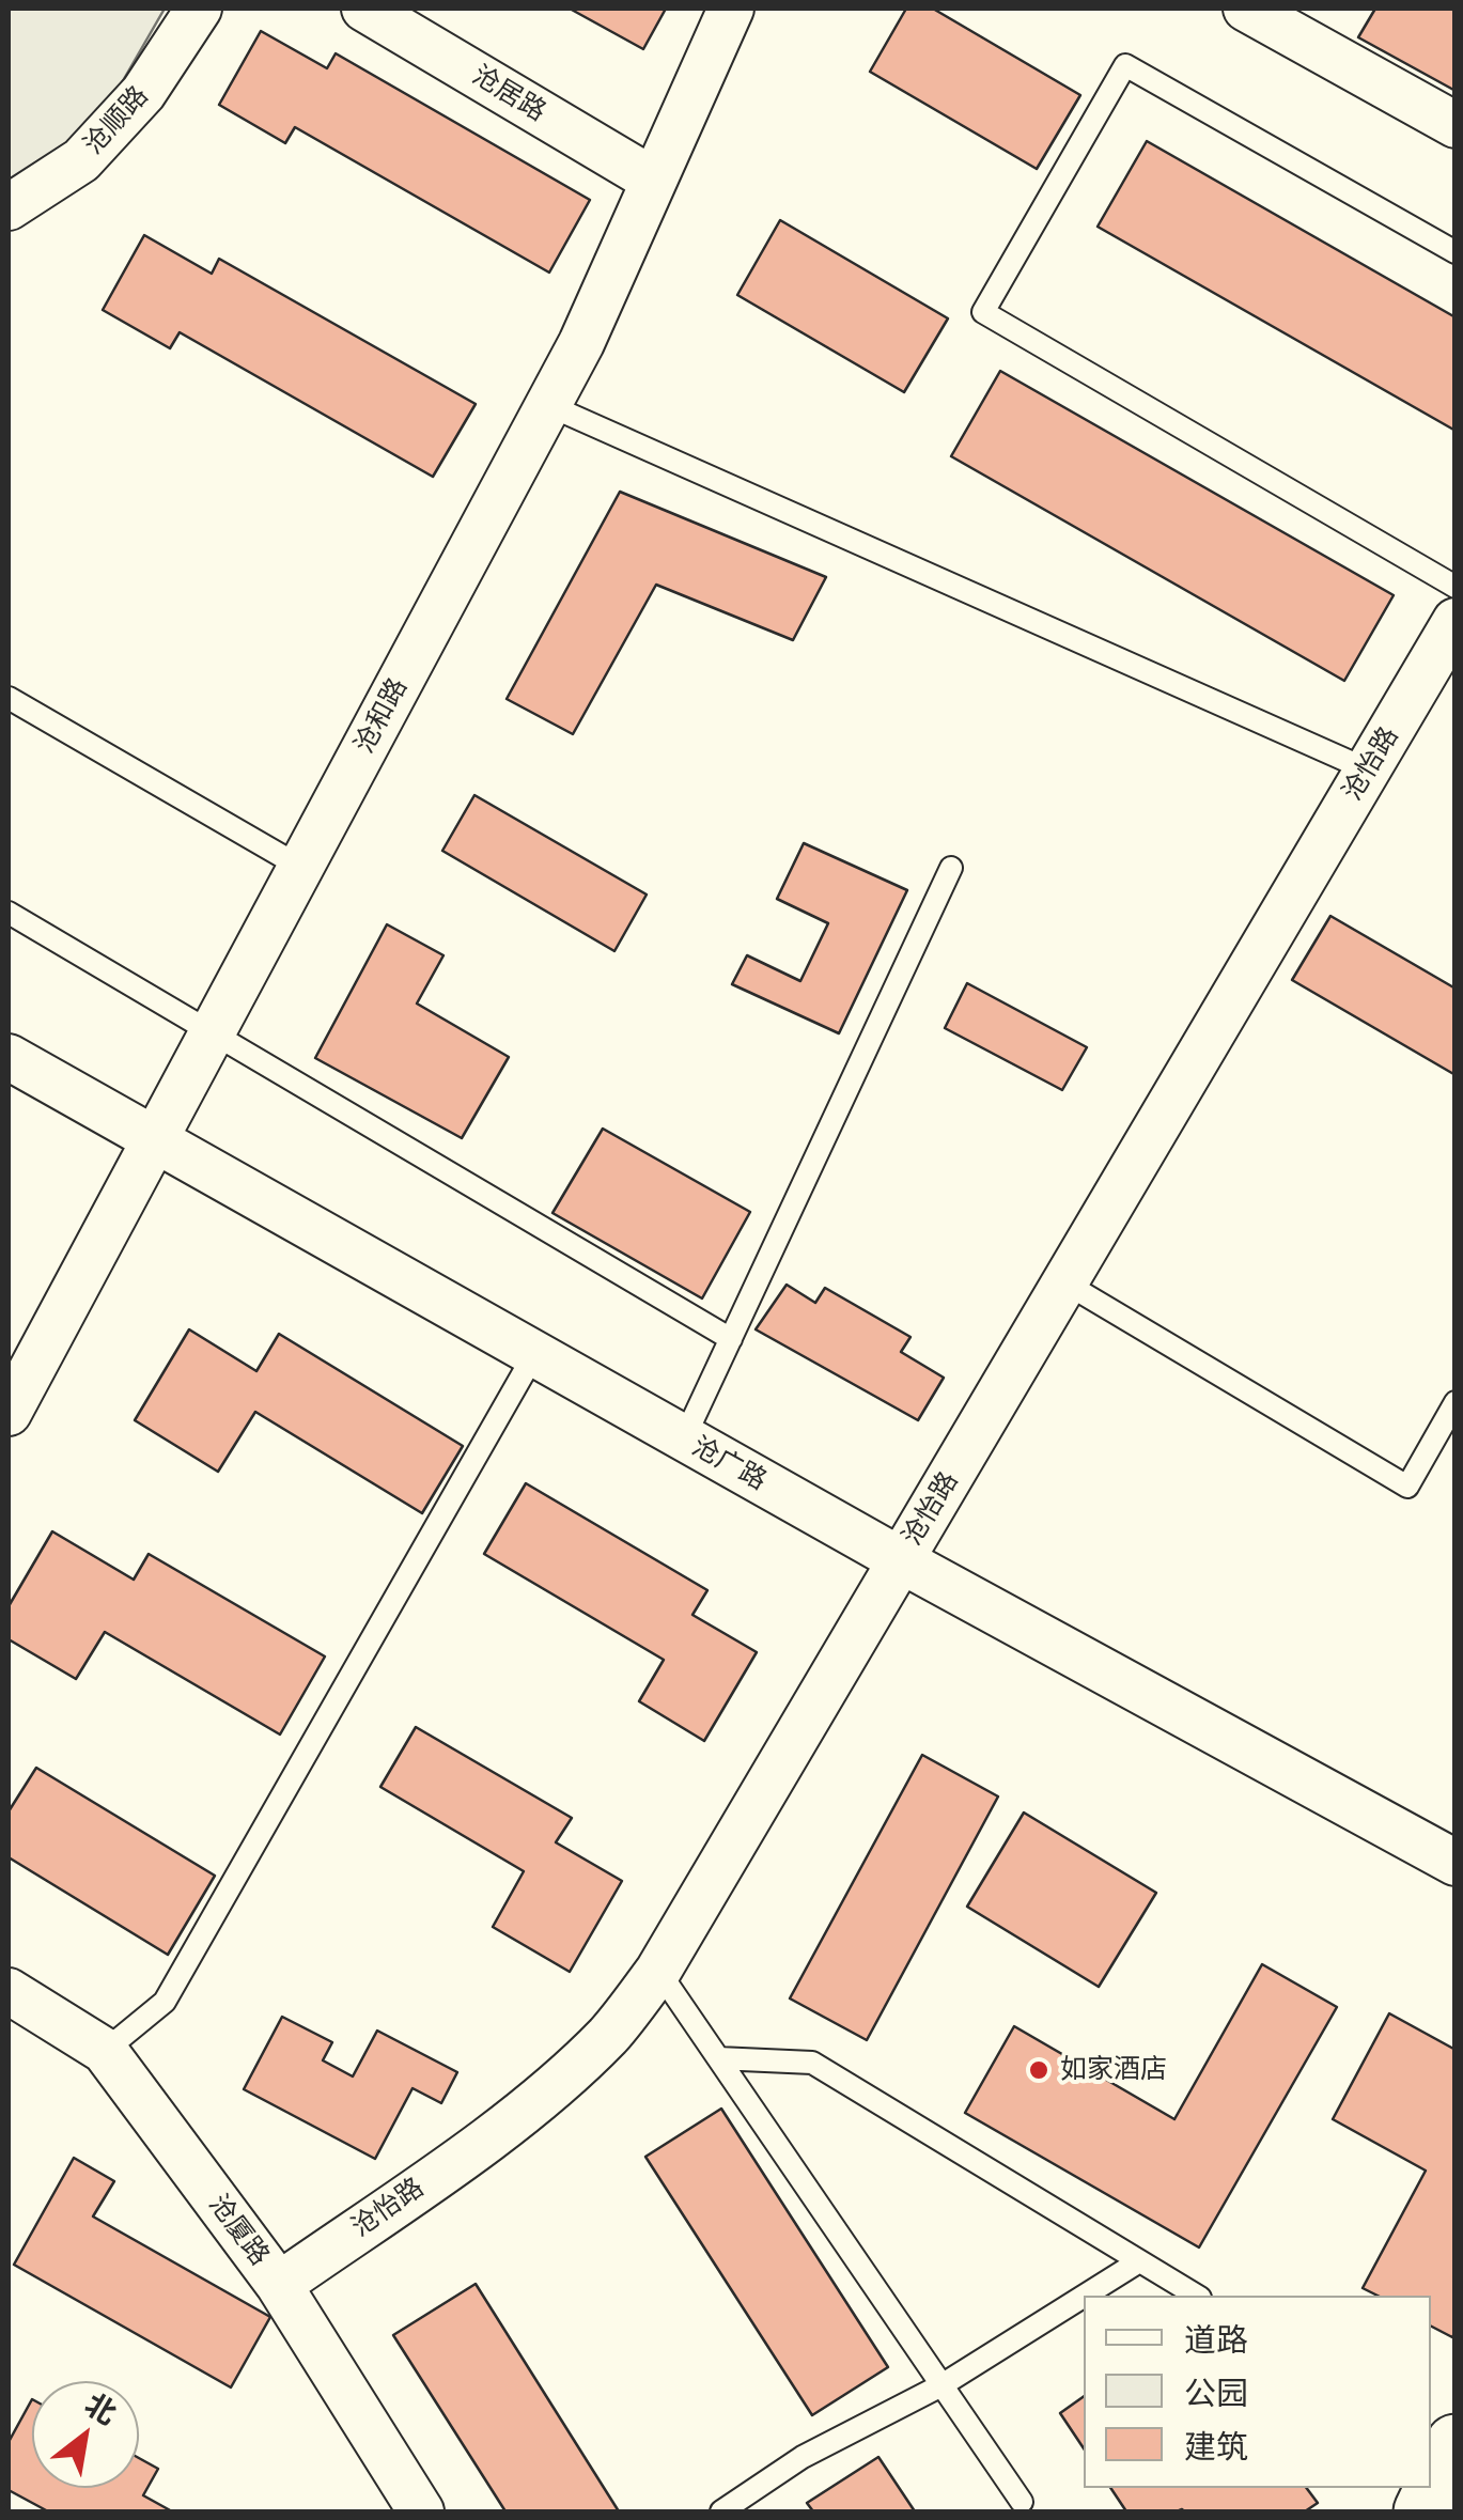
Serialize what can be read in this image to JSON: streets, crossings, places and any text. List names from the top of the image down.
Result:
{
  "streets": {
    "street": [
      "沧居路",
      "沧顺路",
      "沧和路",
      "沧怡路",
      "沧广路",
      "沧厦路"
    ]
  },
  "crossings": [
    ["沧居路", "沧和路"],
    ["沧和路", "沧广路"],
    ["沧怡路", "沧广路"],
    ["沧怡路", "沧厦路"]
  ],
  "places": ["如家酒店"],
  "legend": ["道路", "公园", "建筑"],
  "north": "top right"
}
